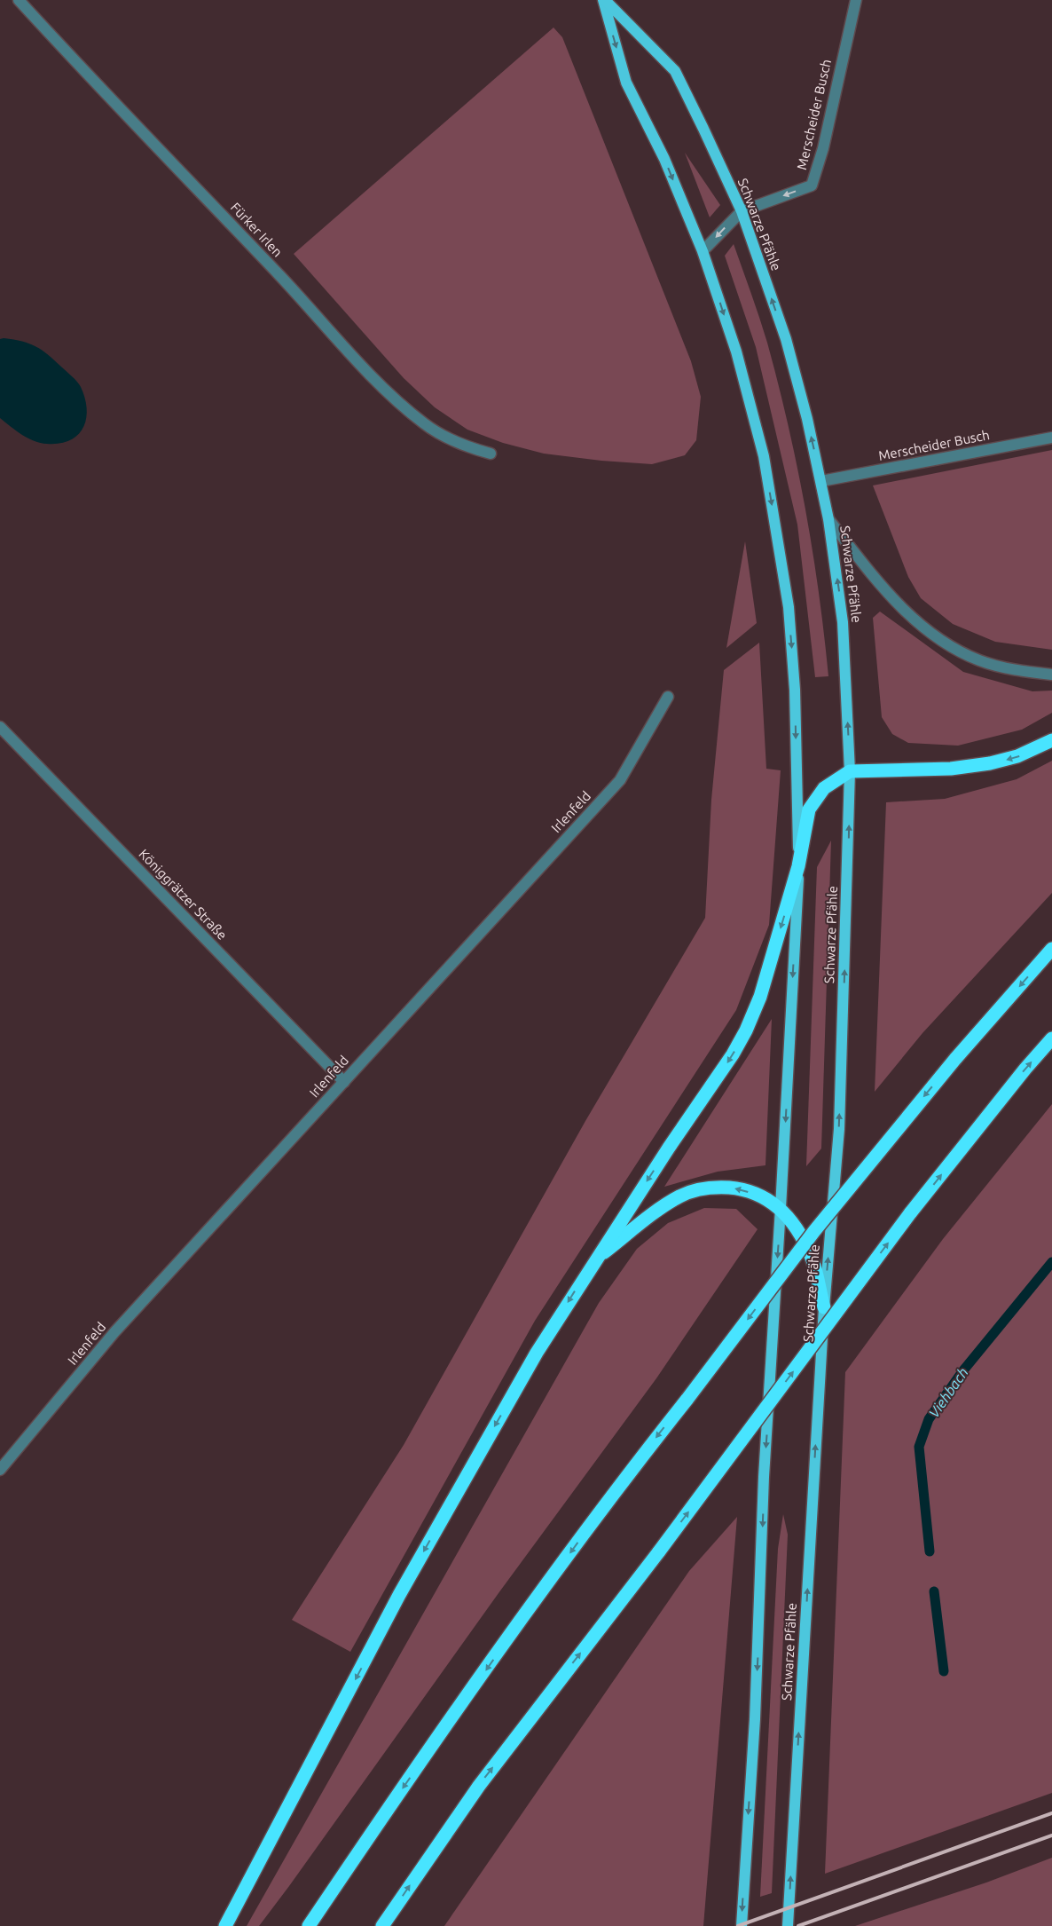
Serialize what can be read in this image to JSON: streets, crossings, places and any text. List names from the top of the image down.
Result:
{
  "streets": {
    "main road": ["Schwarze Pfähle"],
    "street": [
      "Merscheider Busch",
      "Fürker Irlen",
      "Irlenfeld",
      "Königgrätzer Straße"
    ]
  },
  "crossings": [
    ["Merscheider Busch", "Schwarze Pfähle"],
    ["Irlenfeld", "Königgrätzer Straße"]
  ],
  "one_way": ["Merscheider Busch"],
  "water": ["Viehbach"]
}
